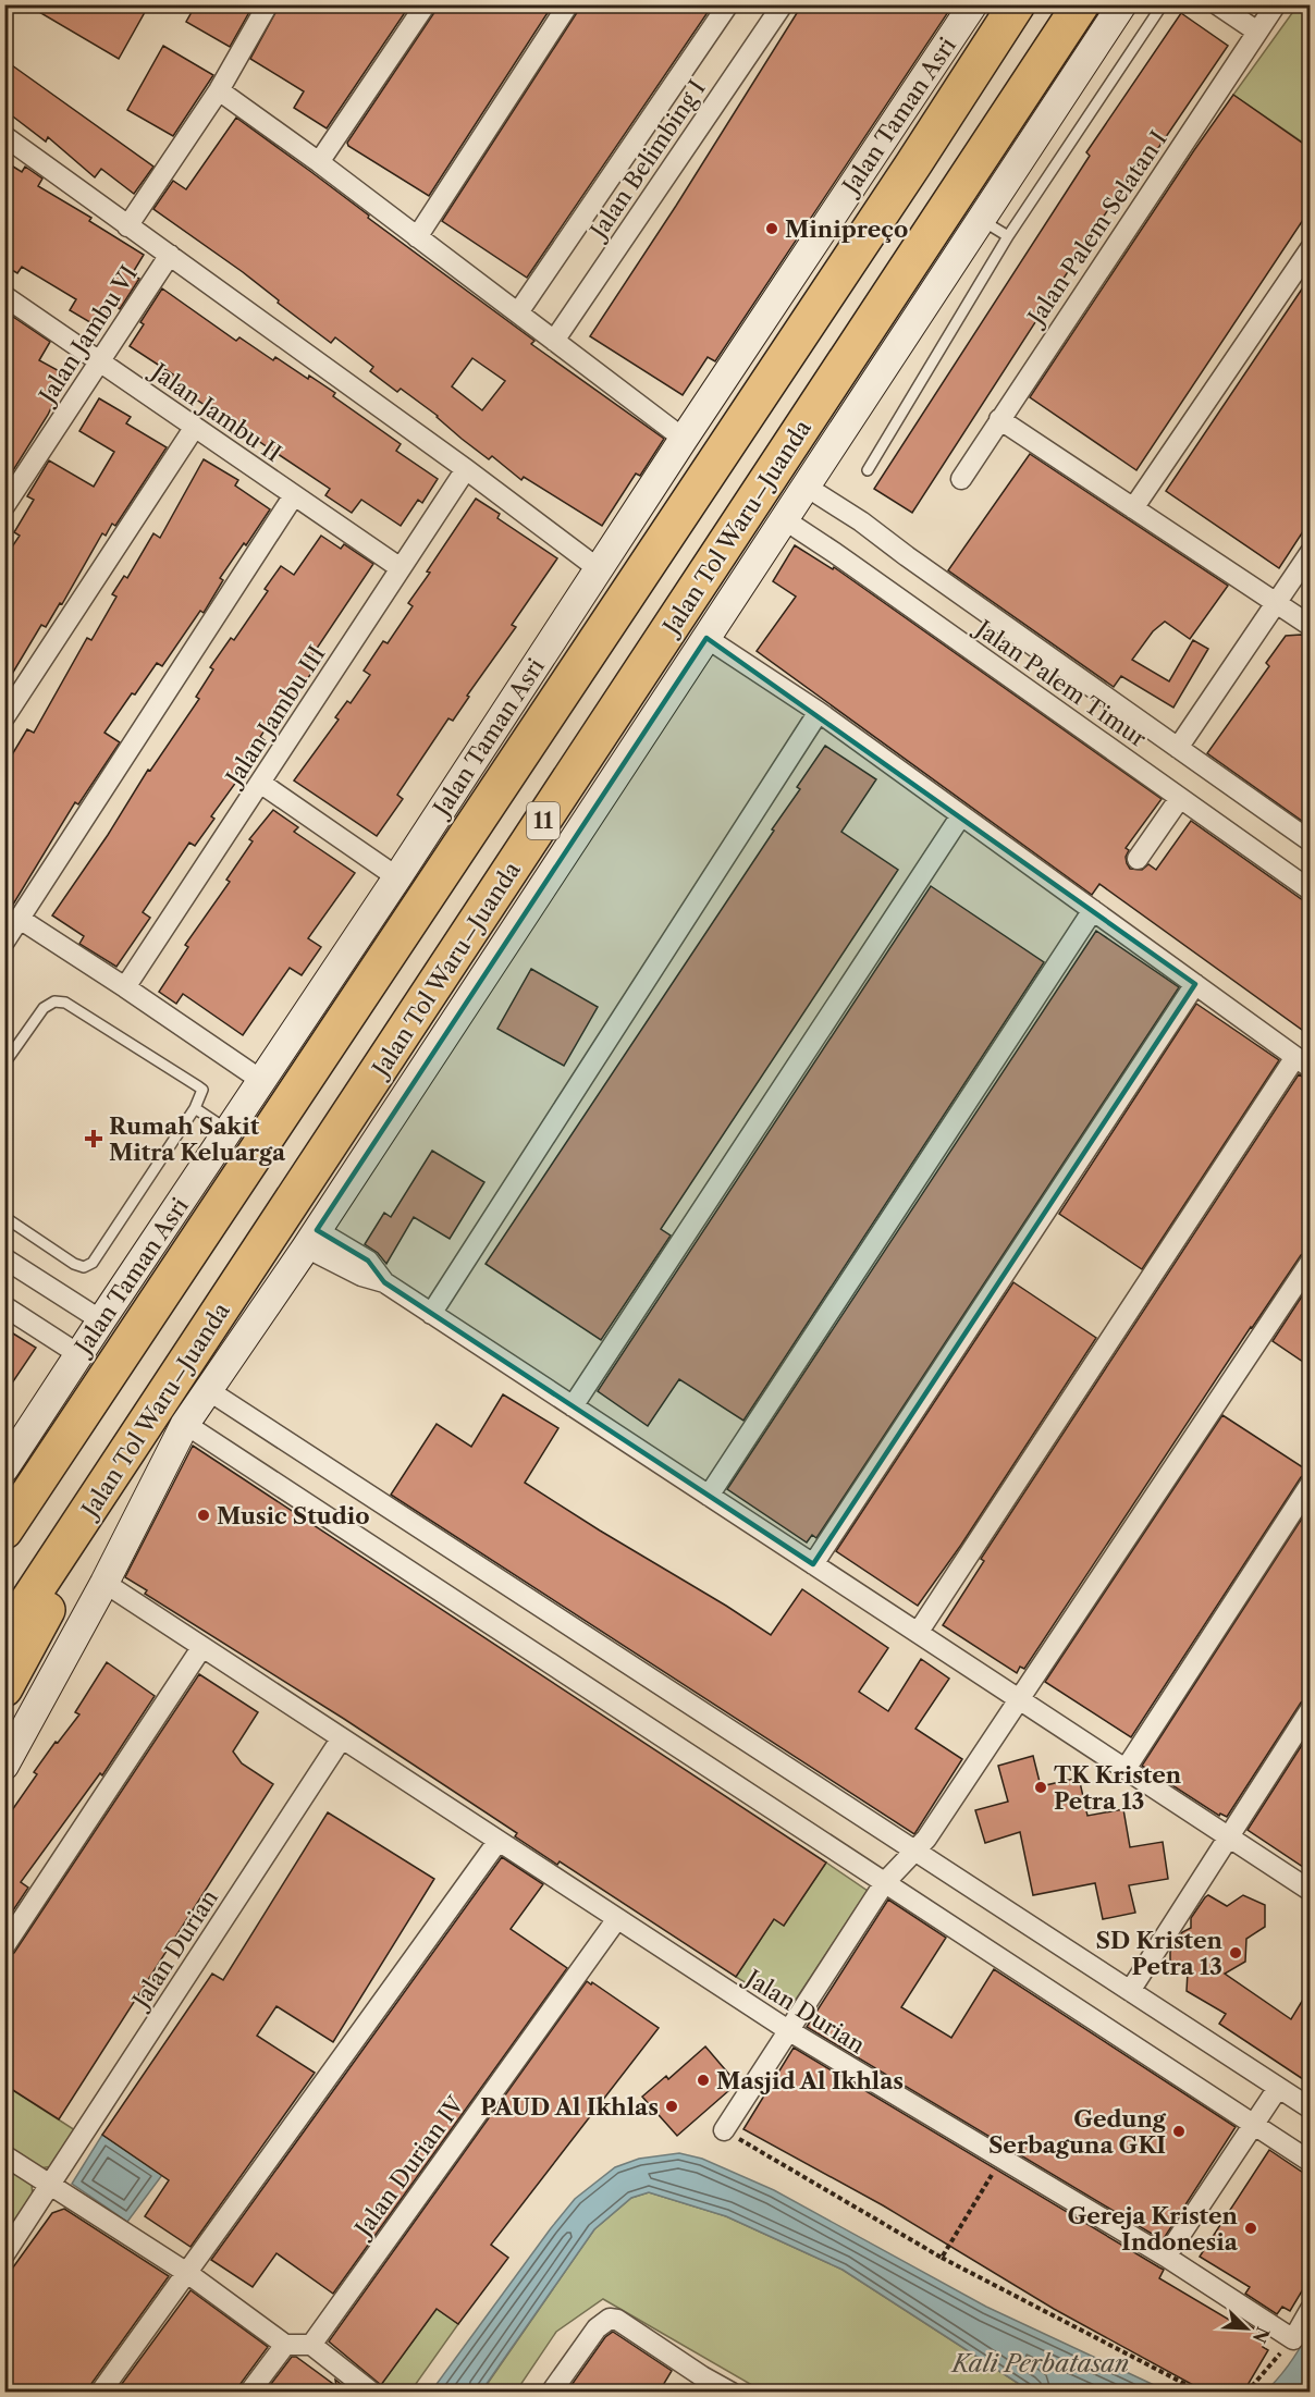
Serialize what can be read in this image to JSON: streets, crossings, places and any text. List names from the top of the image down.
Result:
{
  "streets": {
    "highway": ["Jalan Tol Waru–Juanda", "11"],
    "main road": ["Jalan Taman Asri"],
    "street": [
      "Jalan Belimbing I",
      "Jalan Palem Selatan I",
      "Jalan Jambu VI",
      "Jalan Jambu II",
      "Jalan Palem Timur",
      "Jalan Jambu III",
      "Jalan Durian",
      "Jalan Durian IV"
    ]
  },
  "crossings": [
    ["Jalan Jambu VI", "Jalan Jambu II"],
    ["Jalan Jambu II", "Jalan Jambu III"],
    ["Jalan Durian", "Jalan Durian IV"]
  ],
  "water": ["Kali Perbatasan"],
  "places": {
    "other": [
      "Minipreço",
      "Music Studio",
      "TK Kristen Petra 13",
      "SD Kristen Petra 13",
      "Masjid Al Ikhlas",
      "PAUD Al Ikhlas",
      "Gedung Serbaguna GKI",
      "Gereja Kristen Indonesia"
    ],
    "health": ["Rumah Sakit Mitra Keluarga"]
  },
  "north": "bottom right"
}
